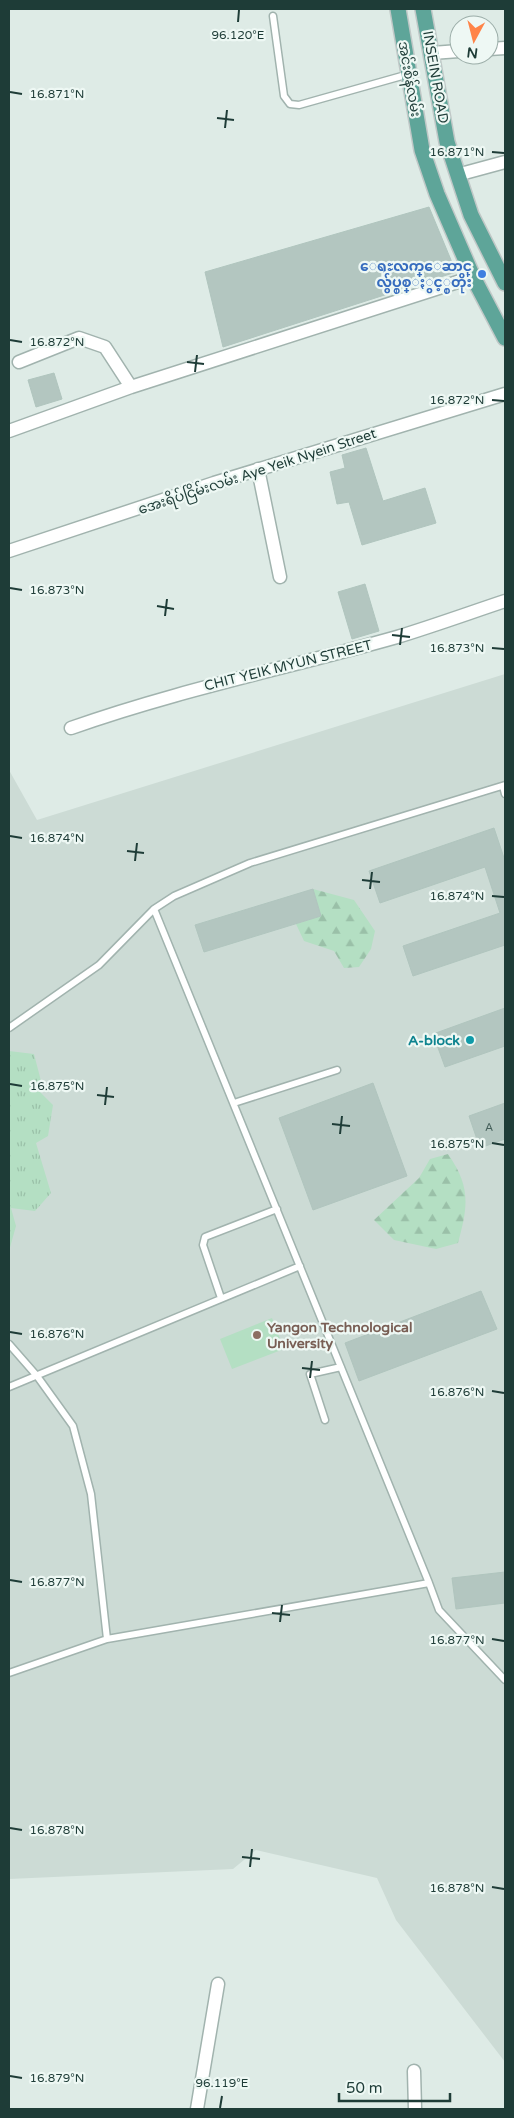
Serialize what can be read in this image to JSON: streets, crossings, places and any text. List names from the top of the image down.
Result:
{
  "streets": {
    "main road": ["INSEIN ROAD", "အင်းစိန်လမ်း"],
    "street": ["အေးရိပ်ငြိမ်းလမ်း Aye Yeik Nyein Street", "CHIT YEIK MYUN STREET"]
  },
  "places": ["ေရႊလက္ေဆာင္ လ်ွပ္စစ္ႏွင့္စတိုး", "A-block", "Yangon Technological University"],
  "house_numbers": ["A"],
  "scale_bar": "50 m",
  "north": "bottom",
  "coordinates": [
    "96.120°E",
    "16.871°N",
    "16.872°N",
    "16.873°N",
    "16.874°N",
    "16.875°N",
    "16.876°N",
    "16.877°N",
    "16.878°N",
    "16.879°N",
    "96.119°E"
  ]
}
